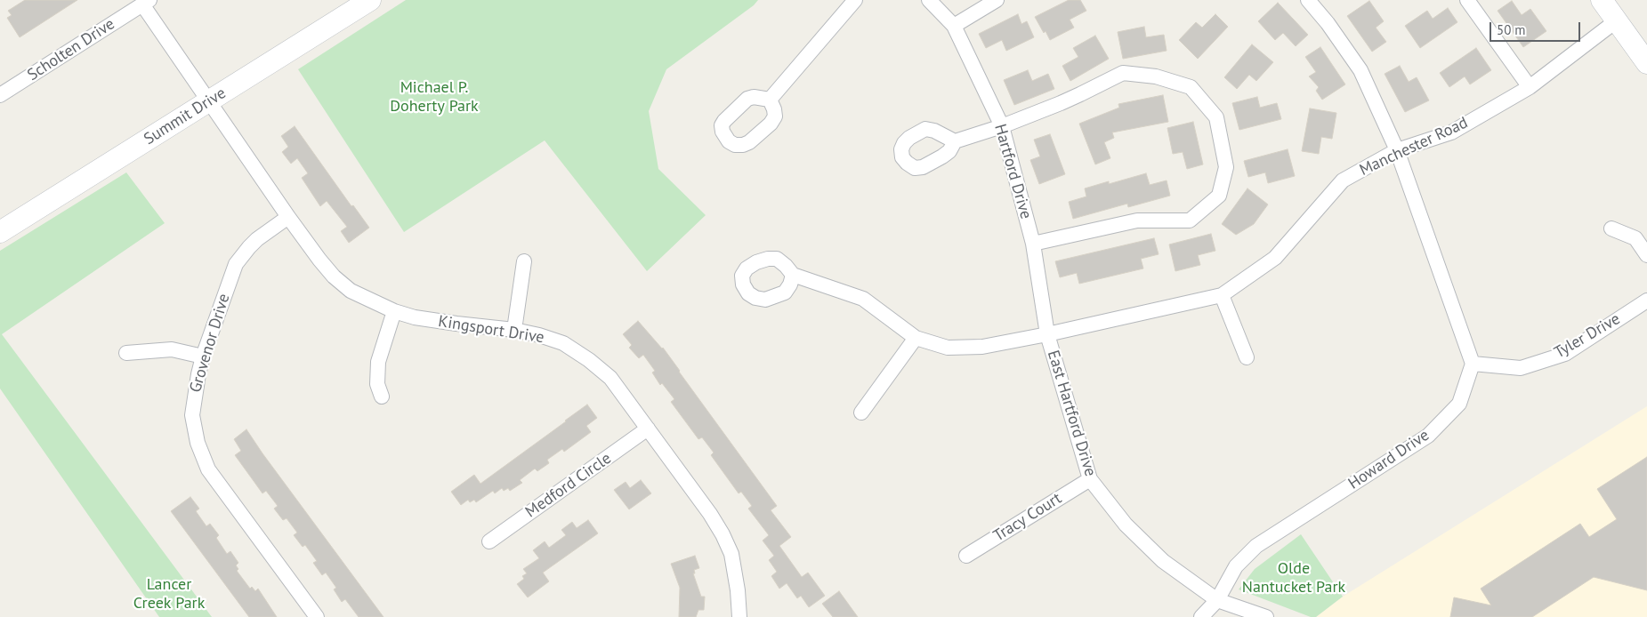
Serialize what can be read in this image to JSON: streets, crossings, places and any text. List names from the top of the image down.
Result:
{
  "streets": {
    "street": [
      "Scholten Drive",
      "Summit Drive",
      "Manchester Road",
      "Hartford Drive",
      "Kingsport Drive",
      "Tyler Drive",
      "Grovenor Drive",
      "East Hartford Drive",
      "Howard Drive",
      "Medford Circle",
      "Tracy Court"
    ]
  },
  "crossings": [
    ["Scholten Drive", "Kingsport Drive"],
    ["Summit Drive", "Kingsport Drive"],
    ["Manchester Road", "Hartford Drive"],
    ["Manchester Road", "East Hartford Drive"],
    ["Hartford Drive", "East Hartford Drive"],
    ["Kingsport Drive", "Grovenor Drive"],
    ["Kingsport Drive", "Medford Circle"],
    ["Tyler Drive", "Howard Drive"],
    ["East Hartford Drive", "Howard Drive"],
    ["East Hartford Drive", "Tracy Court"]
  ],
  "parks": ["Michael P. Doherty Park", "Olde Nantucket Park", "Lancer Creek Park"],
  "scale_bar": "50 m"
}
